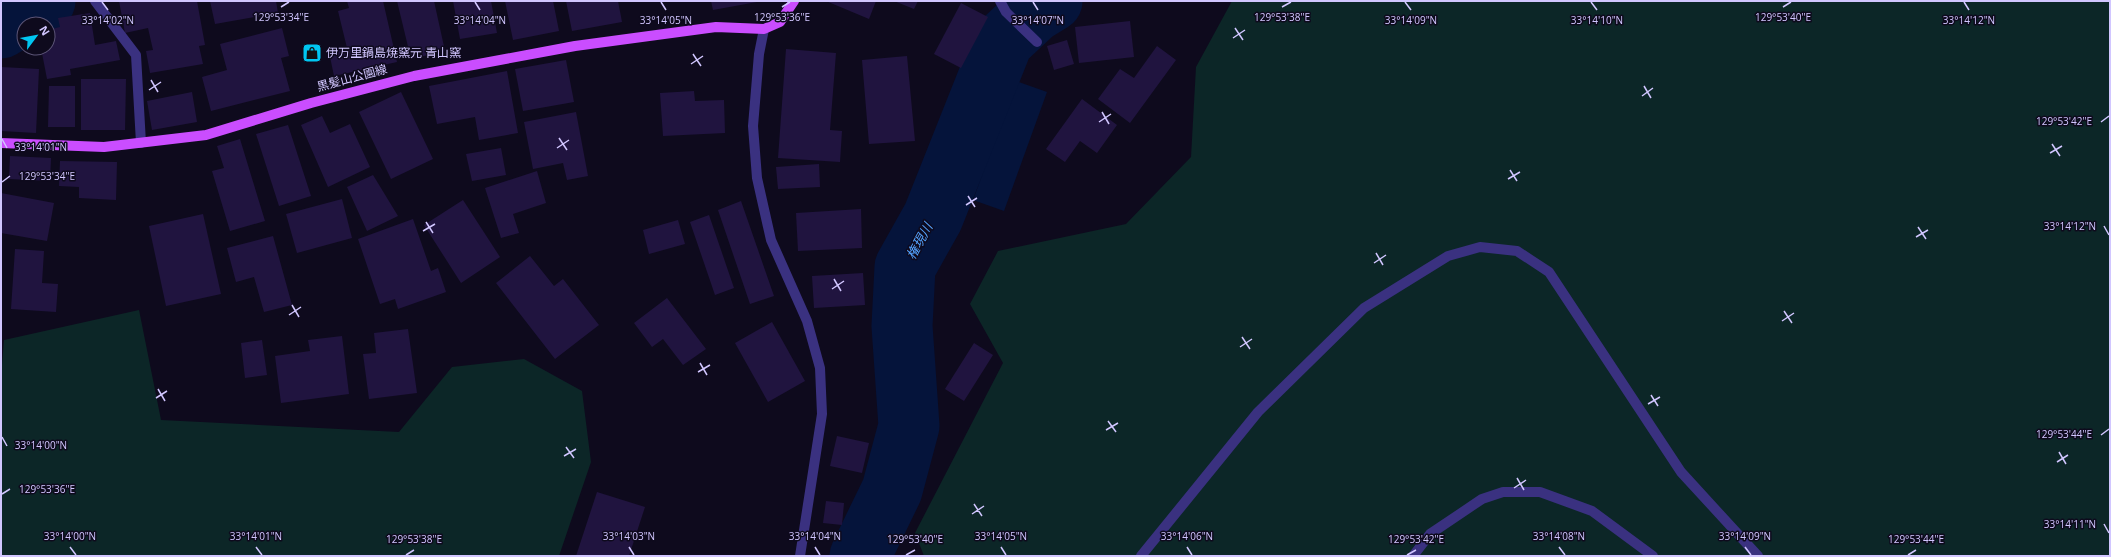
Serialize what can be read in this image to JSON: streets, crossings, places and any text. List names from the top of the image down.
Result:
{
  "streets": {
    "main road": ["黒髪山公園線"]
  },
  "water": ["権現川"],
  "places": {
    "shop": ["伊万里鍋島焼窯元 青山窯"]
  },
  "north": "top right",
  "coordinates": [
    "129°53'36\"E",
    "129°53'38\"E",
    "129°53'34\"E",
    "129°53'40\"E",
    "33°14'10\"N",
    "33°14'02\"N",
    "33°14'04\"N",
    "33°14'05\"N",
    "33°14'07\"N",
    "33°14'09\"N",
    "33°14'12\"N",
    "129°53'42\"E",
    "33°14'01\"N",
    "129°53'44\"E",
    "33°14'00\"N",
    "33°14'11\"N",
    "33°14'03\"N",
    "33°14'06\"N",
    "33°14'08\"N"
  ]
}
